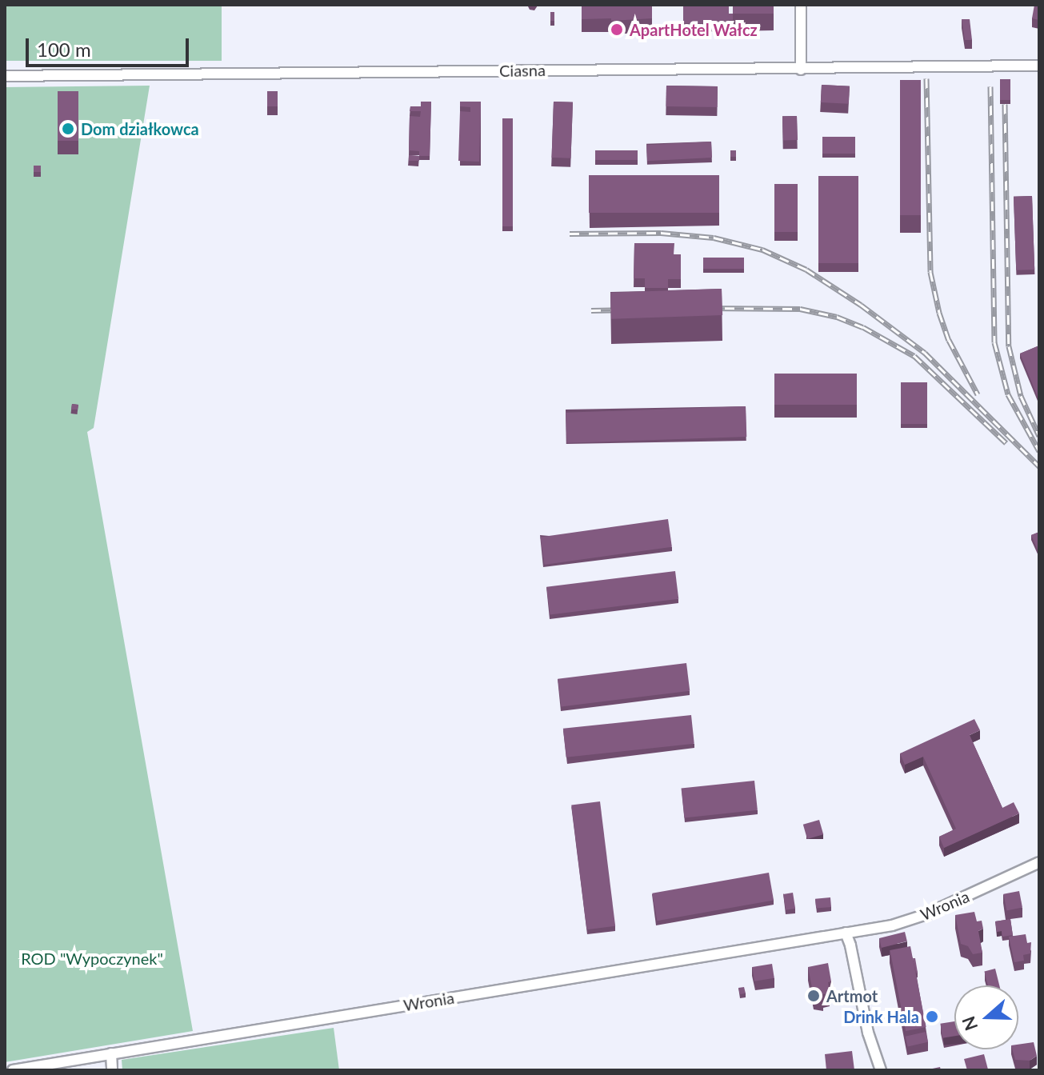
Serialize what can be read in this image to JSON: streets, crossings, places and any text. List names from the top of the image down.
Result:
{
  "streets": {
    "street": ["Ciasna", "Wronia"]
  },
  "parks": ["ROD \"Wypoczynek\""],
  "places": [
    "ApartHotel Wałcz",
    "Dom działkowca",
    "Artmot",
    "Drink Hala"
  ],
  "scale_bar": "100 m",
  "north": "left"
}
